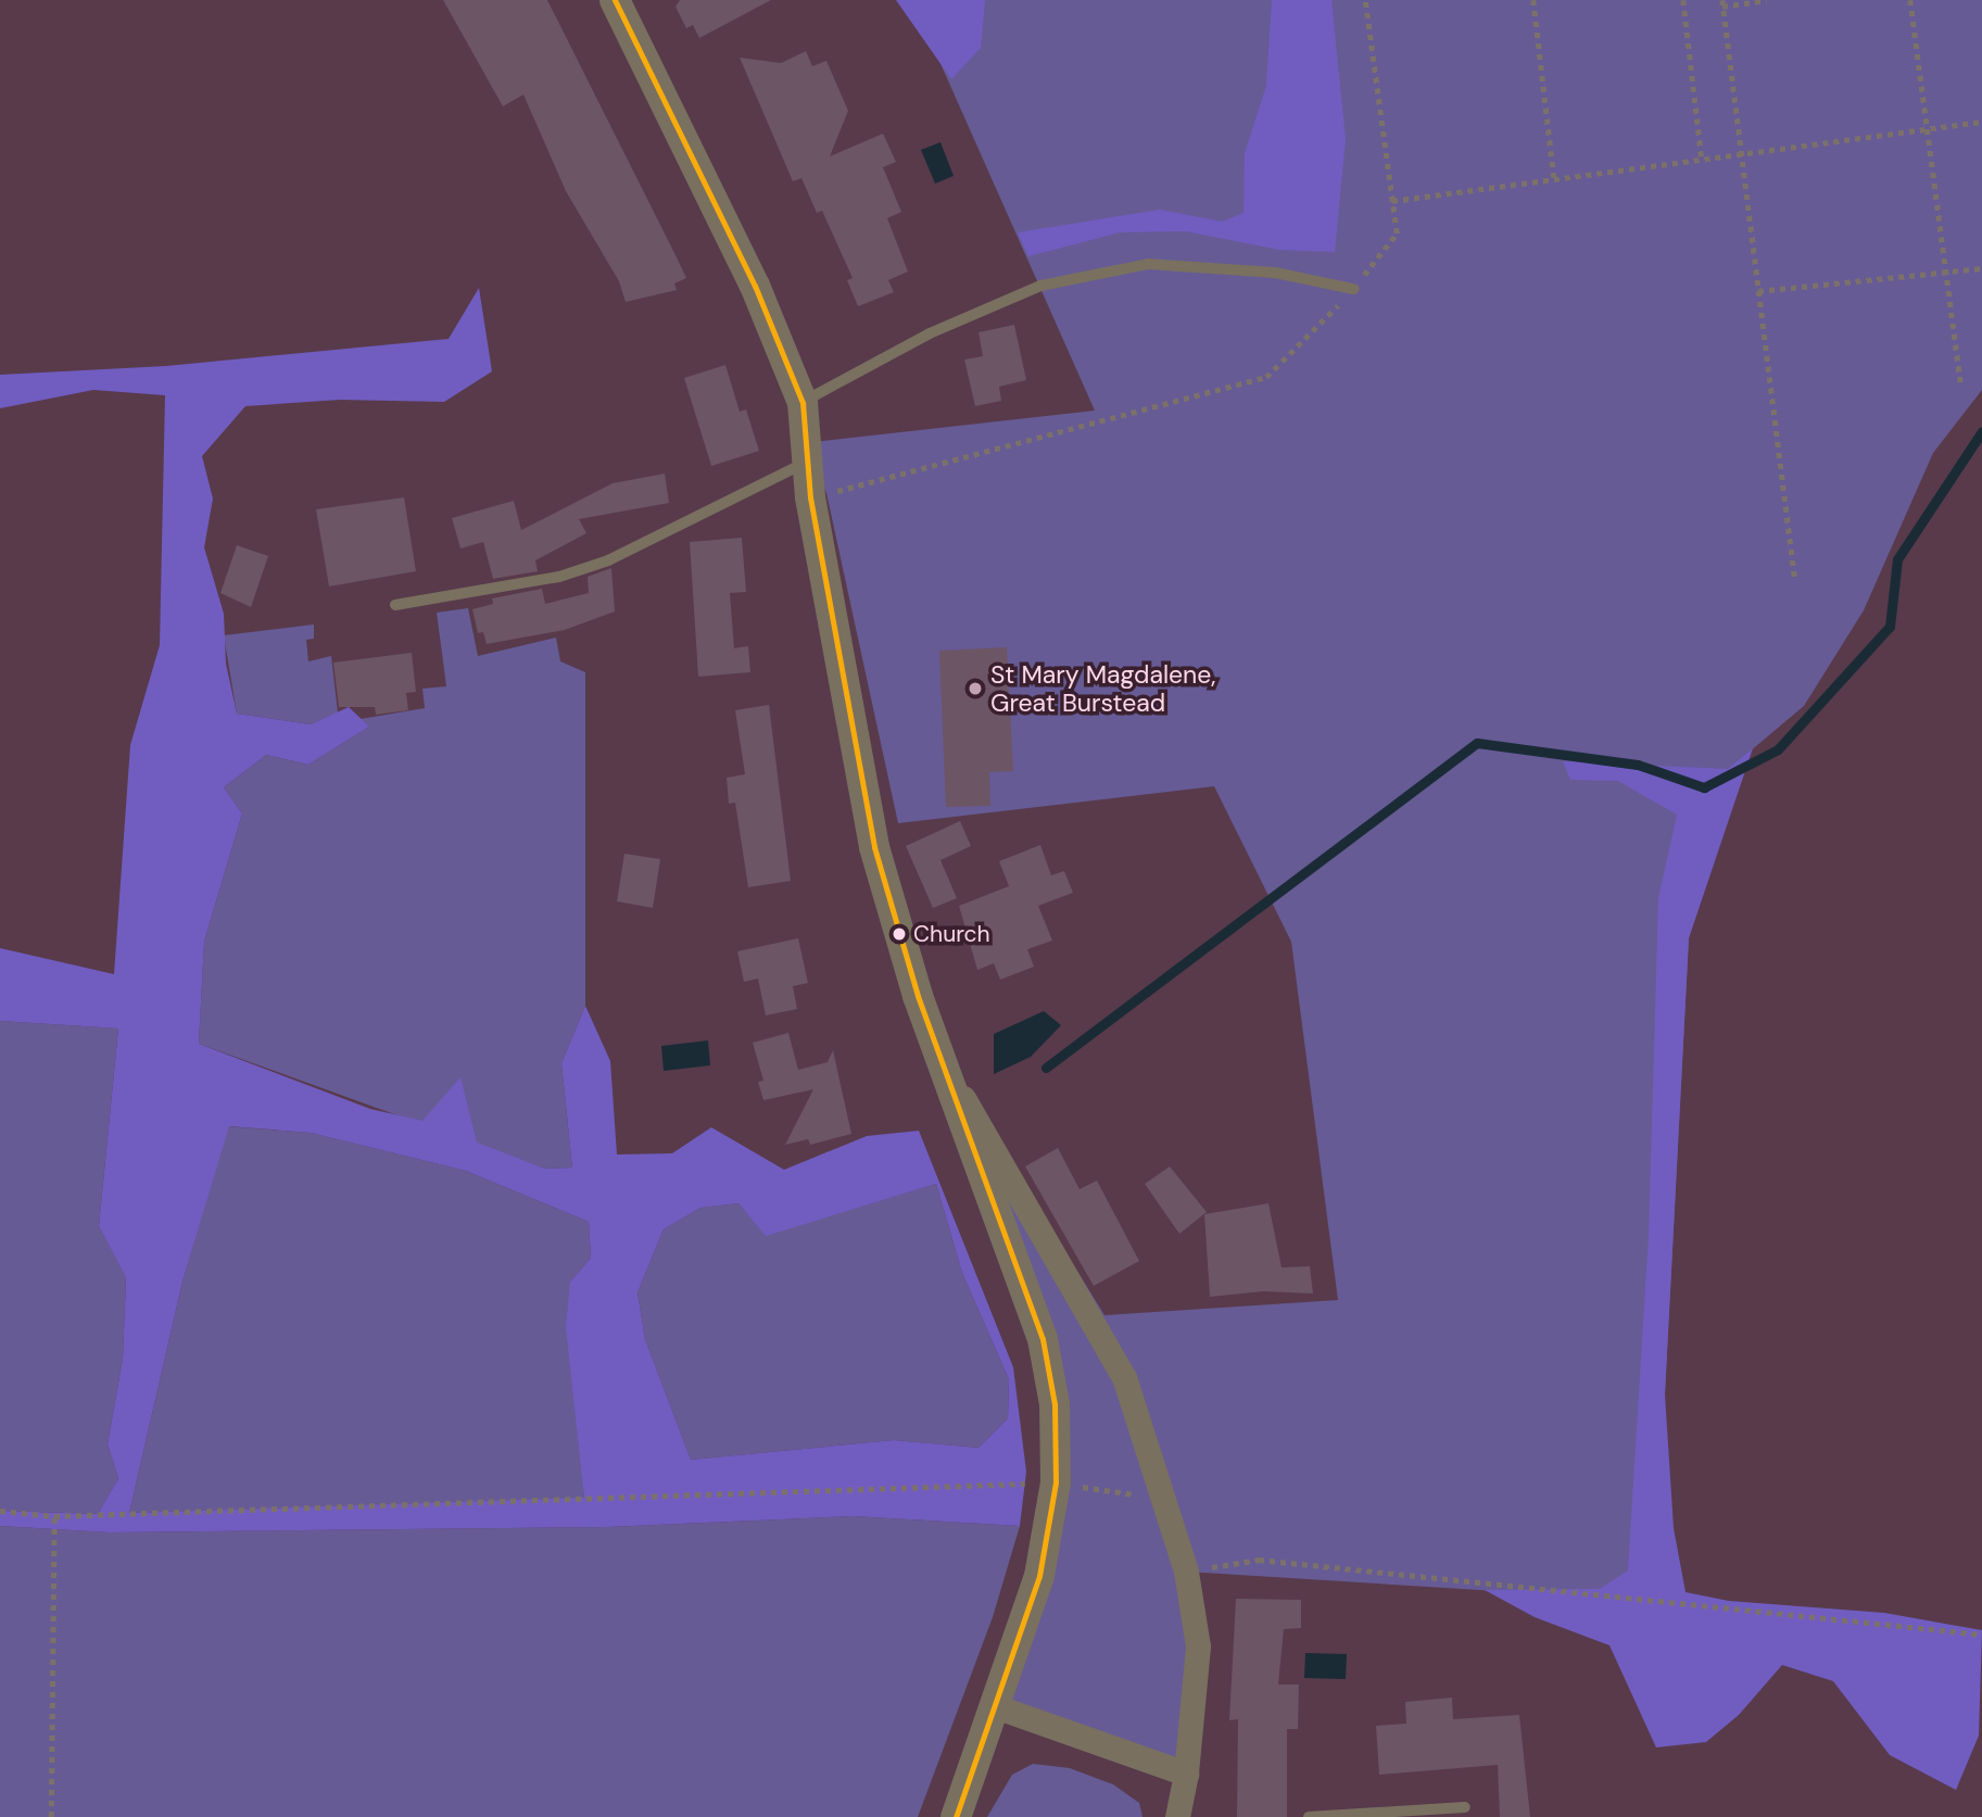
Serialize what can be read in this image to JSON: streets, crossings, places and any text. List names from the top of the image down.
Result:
{
  "places": ["St Mary Magdalene, Great Burstead", "Church"]
}
